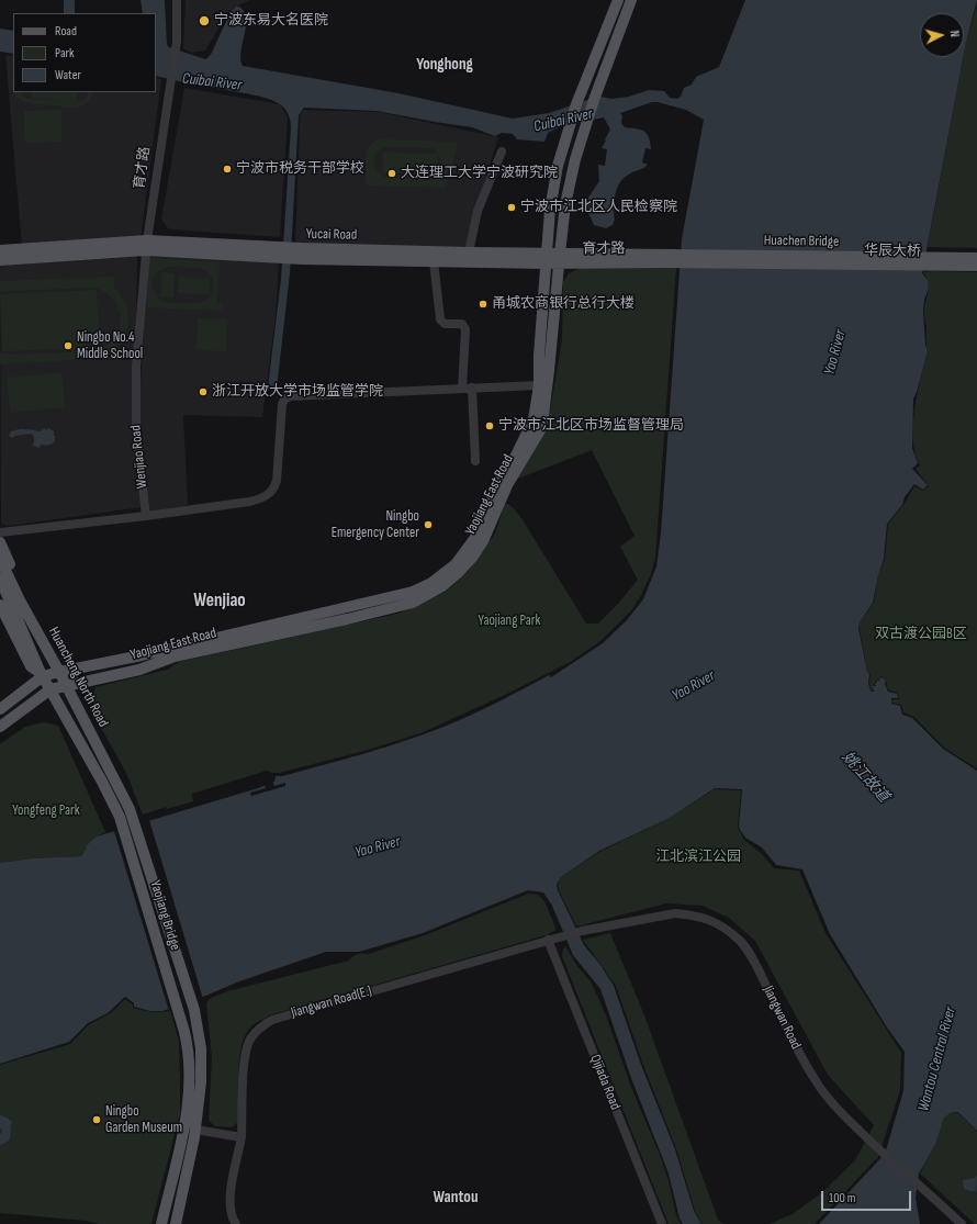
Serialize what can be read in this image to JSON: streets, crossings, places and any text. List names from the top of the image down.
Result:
{
  "streets": {
    "main road": [
      "Yucai Road",
      "Huachen Bridge",
      "Yaojiang East Road",
      "Huancheng North Road",
      "Yaojiang Bridge"
    ],
    "street": [
      "育才路",
      "Wenjiao Road",
      "Jiangwan Road(E.)",
      "Jiangwan Road",
      "Qijiada Road"
    ]
  },
  "crossings": [
    ["育才路", "Yucai Road"],
    ["育才路", "Wenjiao Road"],
    ["Yucai Road", "Huachen Bridge"],
    ["Yucai Road", "Wenjiao Road"],
    ["Yucai Road", "Yaojiang East Road"],
    ["Yaojiang East Road", "Huancheng North Road"],
    ["Huancheng North Road", "Yaojiang Bridge"],
    ["Jiangwan Road(E.)", "Jiangwan Road"],
    ["Jiangwan Road(E.)", "Qijiada Road"]
  ],
  "districts": ["Yonghong", "Wenjiao", "Wantou"],
  "water": [
    "Cuibai River",
    "Yao River",
    "姚江故道",
    "Wantou Central River"
  ],
  "parks": [
    "Yaojiang Park",
    "双古渡公园B区",
    "Yongfeng Park",
    "江北滨江公园"
  ],
  "places": [
    "宁波东易大名医院",
    "宁波市税务干部学校",
    "大连理工大学宁波研究院",
    "宁波市江北区人民检察院",
    "甬城农商银行总行大楼",
    "Ningbo No.4 Middle School",
    "浙江开放大学市场监管学院",
    "宁波市江北区市场监督管理局",
    "Ningbo Emergency Center",
    "Ningbo Garden Museum"
  ],
  "legend": ["Road", "Park", "Water"],
  "scale_bar": "100 m",
  "north": "right"
}
